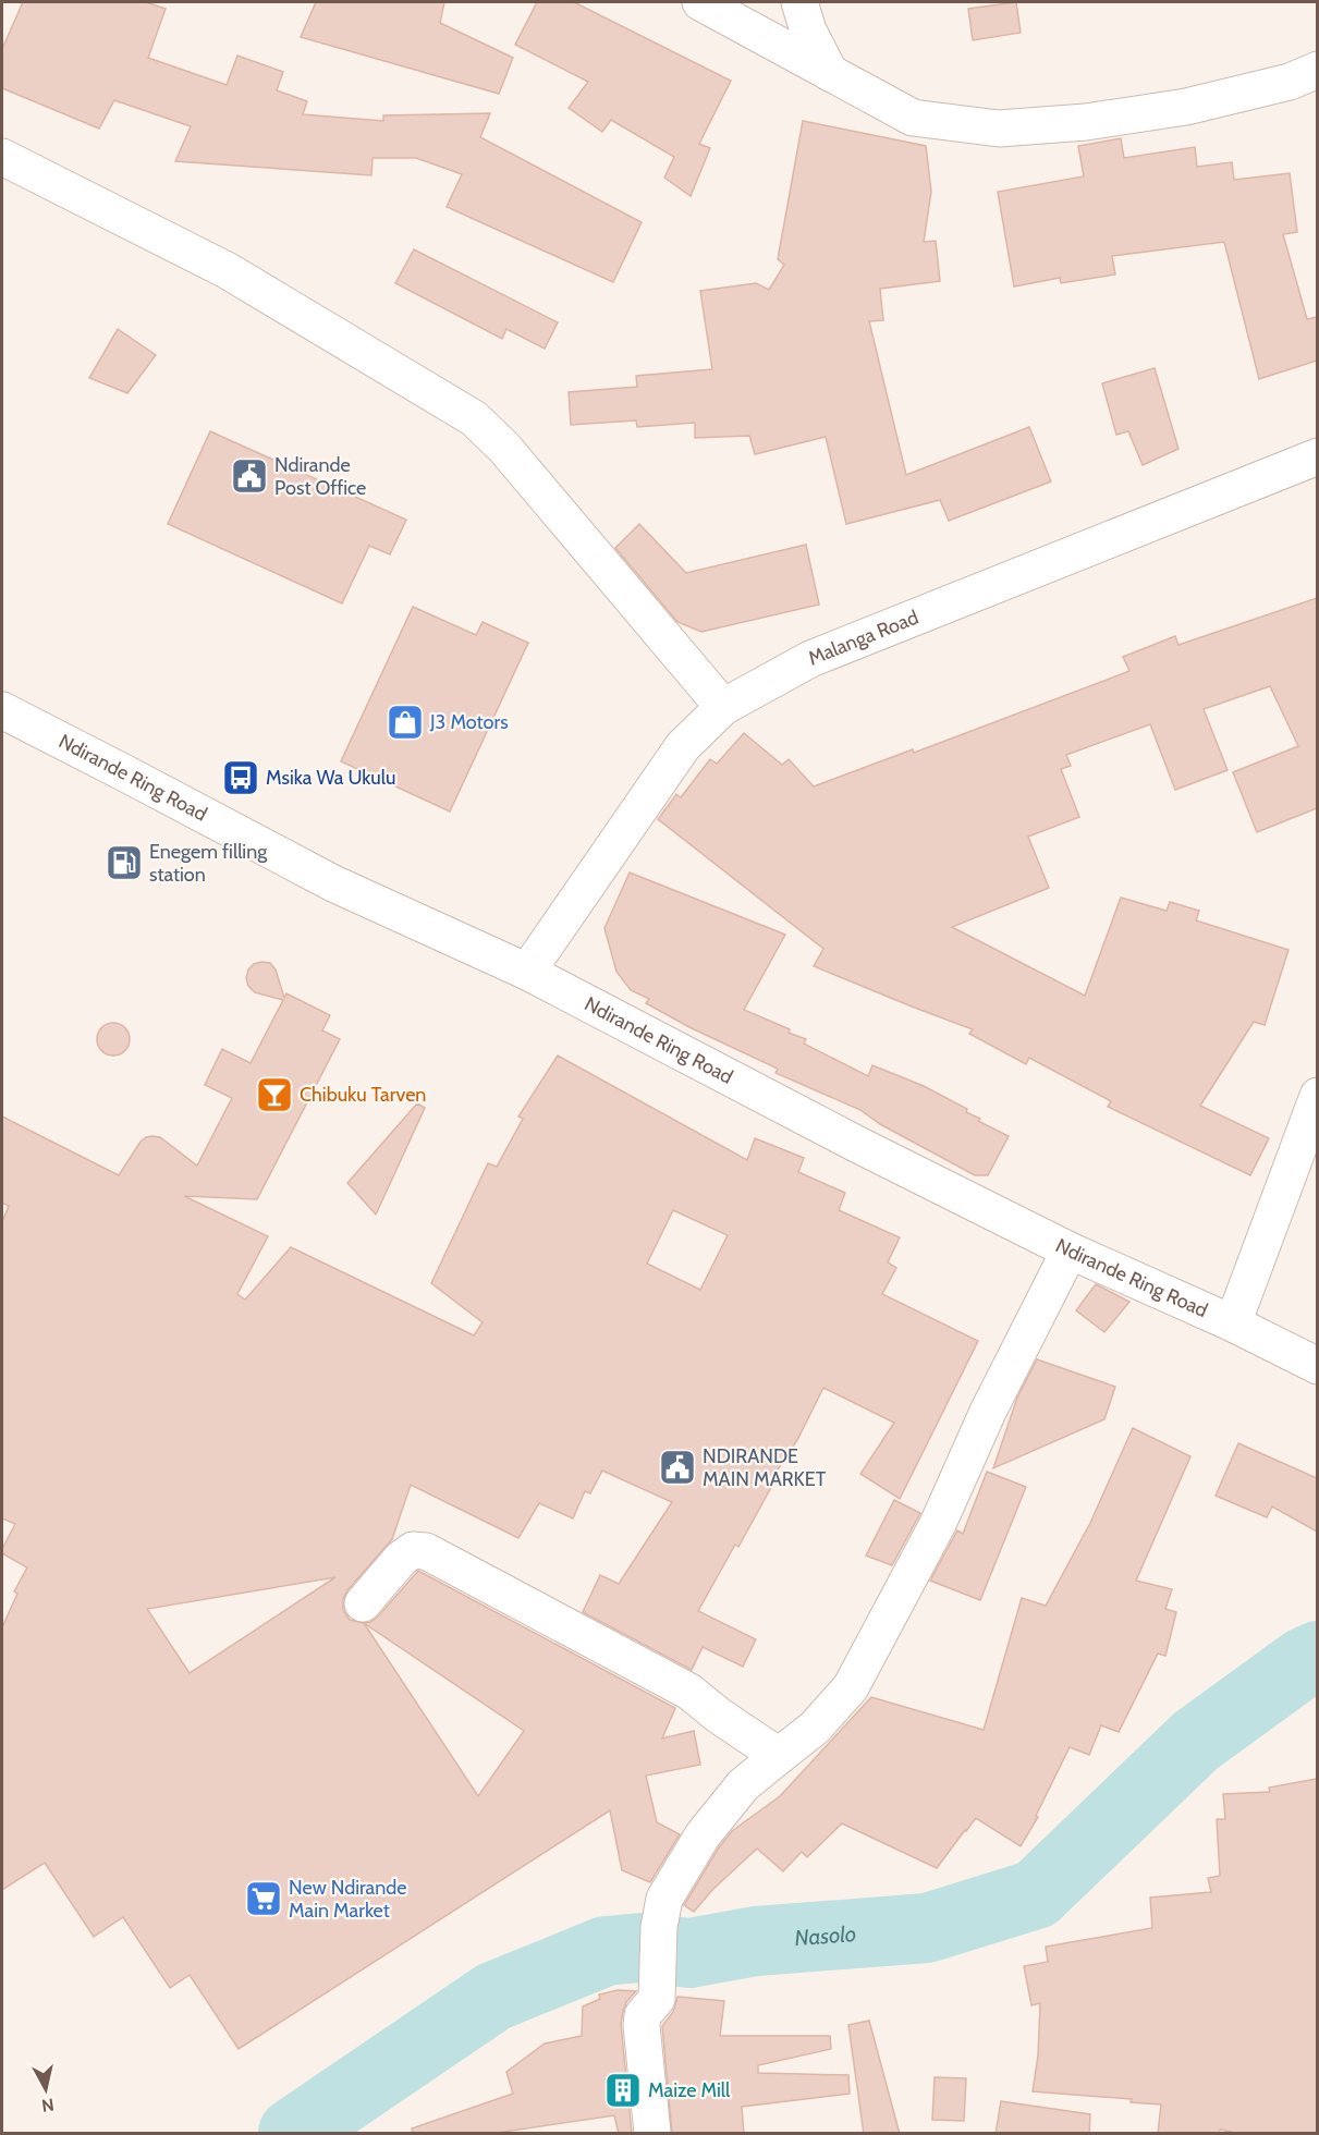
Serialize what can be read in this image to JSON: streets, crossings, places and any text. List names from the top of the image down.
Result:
{
  "streets": {
    "street": ["Malanga Road", "Ndirande Ring Road"]
  },
  "crossings": [
    ["Malanga Road", "Ndirande Ring Road"]
  ],
  "water": ["Nasolo"],
  "places": {
    "public building": ["Ndirande Post Office", "NDIRANDE MAIN MARKET"],
    "shop": ["J3 Motors"],
    "bus stop": ["Msika Wa Ukulu"],
    "fuel station": ["Enegem filling station"],
    "bar": ["Chibuku Tarven"],
    "supermarket": ["New Ndirande Main Market"],
    "building": ["Maize Mill"]
  },
  "north": "bottom"
}
